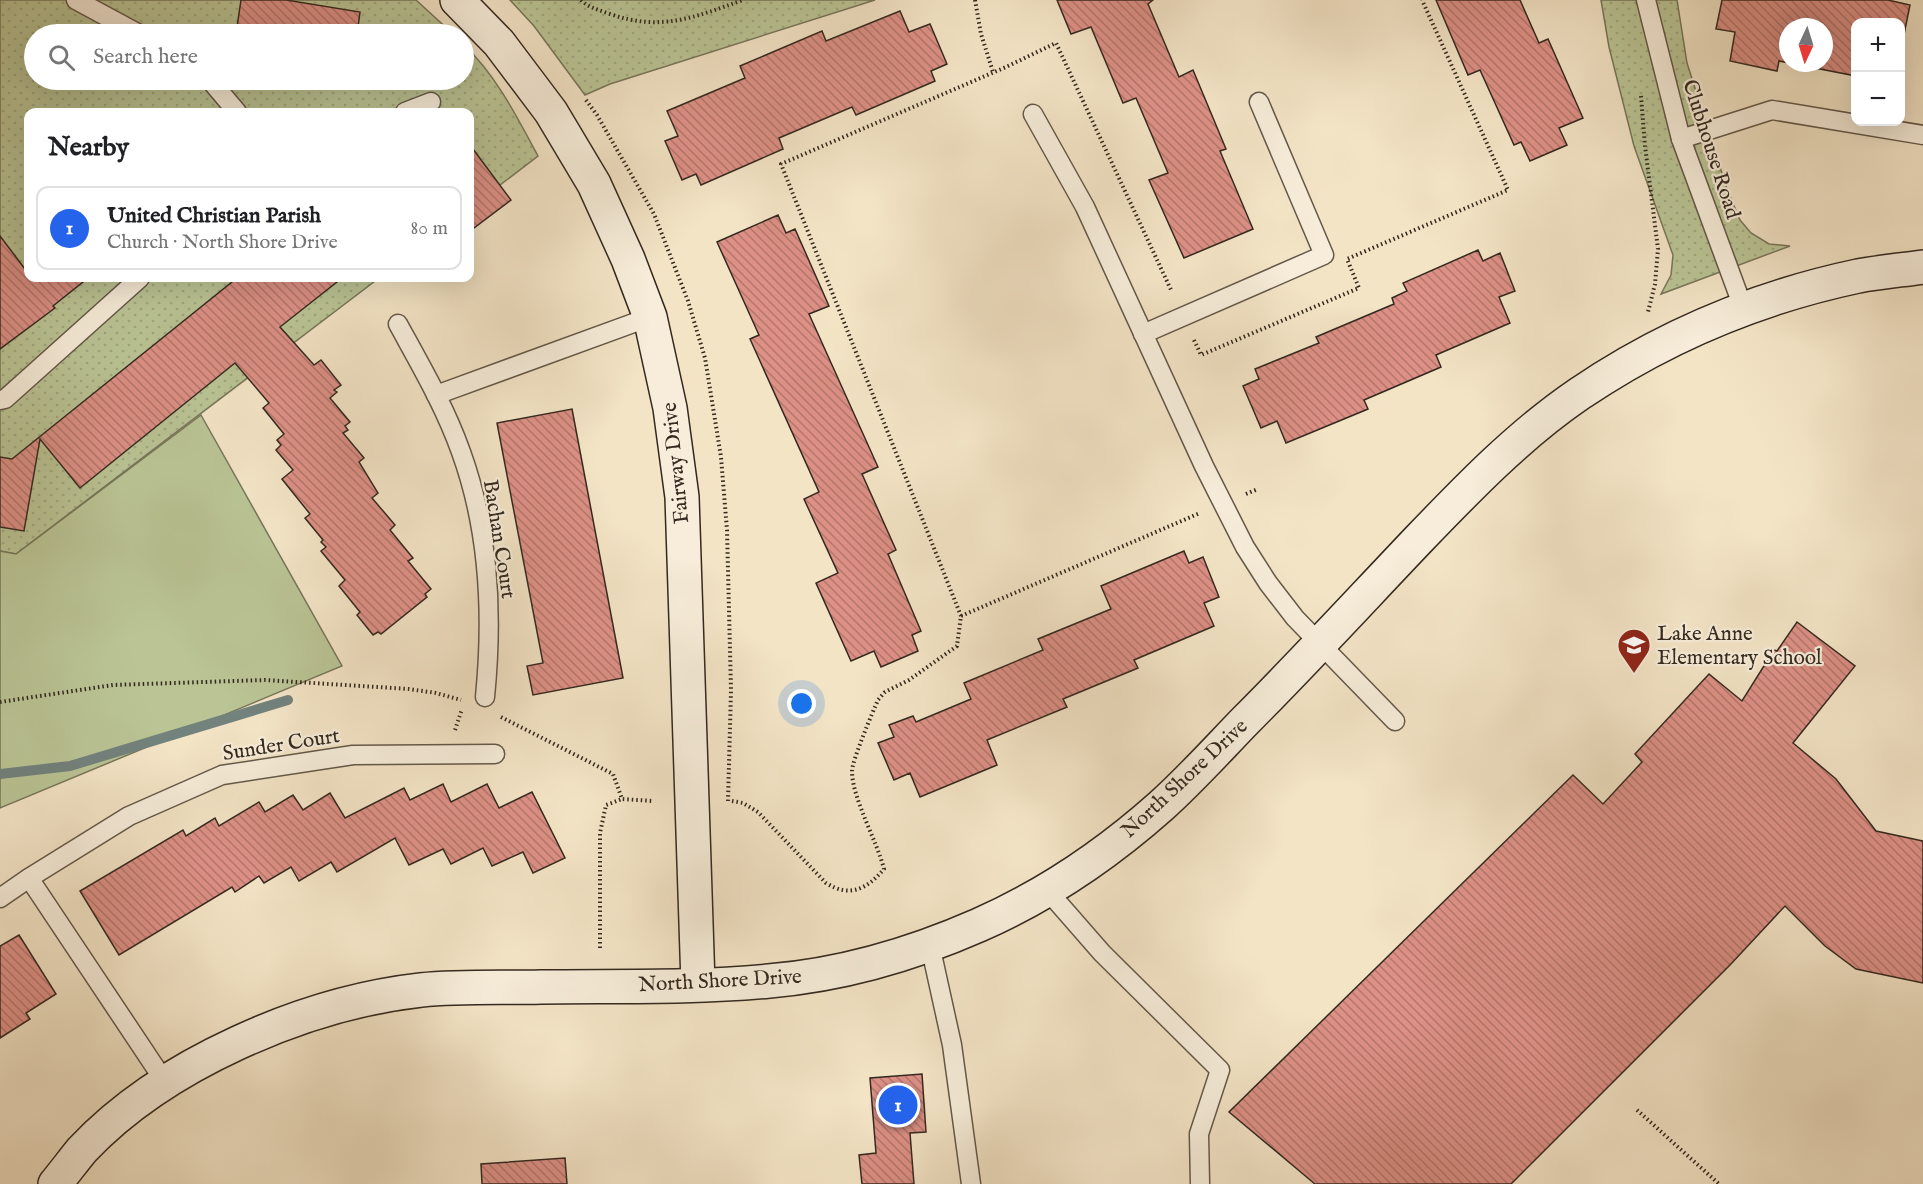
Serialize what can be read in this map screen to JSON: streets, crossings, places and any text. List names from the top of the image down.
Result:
{
  "streets": {
    "street": ["Fairway Drive", "North Shore Drive"],
    "lane": ["Clubhouse Road", "Bachan Court", "Sunder Court"]
  },
  "crossings": [
    ["Clubhouse Road", "North Shore Drive"],
    ["Fairway Drive", "North Shore Drive"]
  ],
  "places": {
    "school or university": ["Lake Anne Elementary School"]
  },
  "north": "bottom",
  "page": {
    "map_buttons": ["+", "−"],
    "search": "Search here",
    "heading": "Nearby",
    "list": [
      {
        "mark": "1",
        "name": "United Christian Parish",
        "note": "Church · North Shore Drive",
        "value": "80 m"
      }
    ],
    "pins": "1"
  }
}
